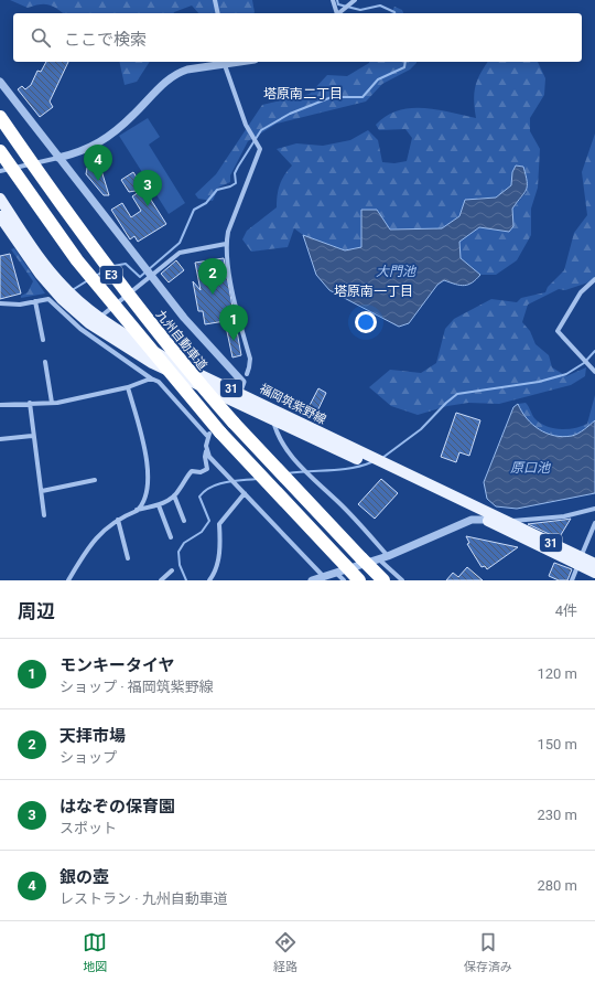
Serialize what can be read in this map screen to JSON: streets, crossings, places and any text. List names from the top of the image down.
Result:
{
  "streets": {
    "highway": ["E3", "九州自動車道"],
    "main road": ["31", "福岡筑紫野線"]
  },
  "districts": ["塔原南二丁目", "塔原南一丁目"],
  "water": ["大門池", "原口池"],
  "page": {
    "search": "ここで検索",
    "pins": [
      "4",
      "3",
      "2",
      "1"
    ],
    "heading": ["周辺", "4件"],
    "list": [
      {
        "mark": "1",
        "name": "モンキータイヤ",
        "note": "ショップ · 福岡筑紫野線",
        "value": "120 m"
      },
      {
        "mark": "2",
        "name": "天拝市場",
        "note": "ショップ",
        "value": "150 m"
      },
      {
        "mark": "3",
        "name": "はなぞの保育園",
        "note": "スポット",
        "value": "230 m"
      },
      {
        "mark": "4",
        "name": "銀の壺",
        "note": "レストラン · 九州自動車道",
        "value": "280 m"
      }
    ],
    "nav": ["地図", "経路", "保存済み"]
  }
}
